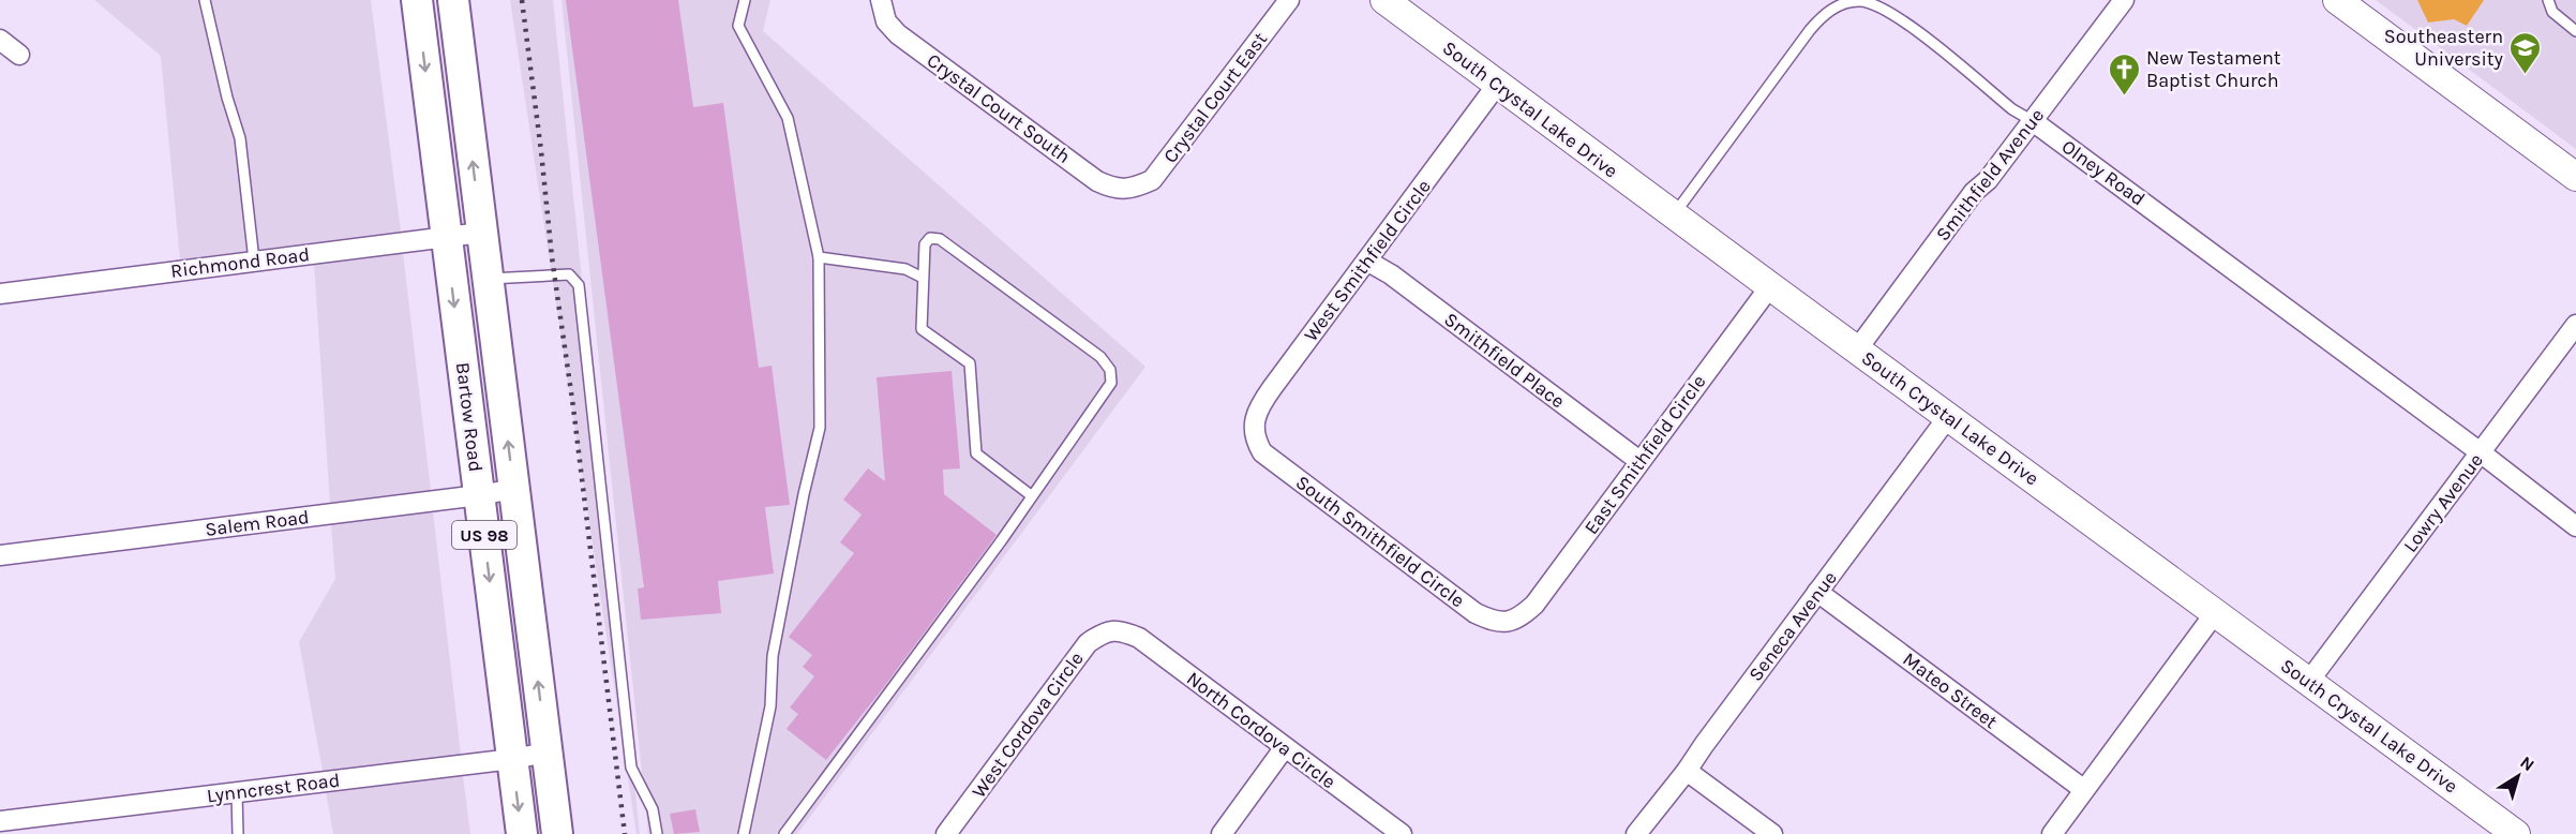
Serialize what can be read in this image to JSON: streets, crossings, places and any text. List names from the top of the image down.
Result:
{
  "streets": {
    "main road": ["Bartow Road", "US 98"],
    "street": [
      "Crystal Court East",
      "Crystal Court South",
      "South Crystal Lake Drive",
      "Olney Road",
      "Smithfield Avenue",
      "West Smithfield Circle",
      "Richmond Road",
      "Smithfield Place",
      "East Smithfield Circle",
      "Lowry Avenue",
      "Salem Road",
      "South Smithfield Circle",
      "Seneca Avenue",
      "Mateo Street",
      "West Cordova Circle",
      "North Cordova Circle",
      "Lynncrest Road"
    ]
  },
  "crossings": [
    ["Crystal Court East", "Crystal Court South"],
    ["South Crystal Lake Drive", "Olney Road"],
    ["South Crystal Lake Drive", "Smithfield Avenue"],
    ["South Crystal Lake Drive", "West Smithfield Circle"],
    ["South Crystal Lake Drive", "East Smithfield Circle"],
    ["South Crystal Lake Drive", "Lowry Avenue"],
    ["South Crystal Lake Drive", "Seneca Avenue"],
    ["Olney Road", "Smithfield Avenue"],
    ["Olney Road", "Lowry Avenue"],
    ["West Smithfield Circle", "Smithfield Place"],
    ["West Smithfield Circle", "South Smithfield Circle"],
    ["Richmond Road", "Bartow Road"],
    ["Smithfield Place", "East Smithfield Circle"],
    ["Bartow Road", "Salem Road"],
    ["Bartow Road", "Lynncrest Road"],
    ["East Smithfield Circle", "South Smithfield Circle"],
    ["Seneca Avenue", "Mateo Street"],
    ["West Cordova Circle", "North Cordova Circle"]
  ],
  "places": {
    "school or university": ["Southeastern University"],
    "church": ["New Testament Baptist Church"]
  },
  "north": "top right"
}
